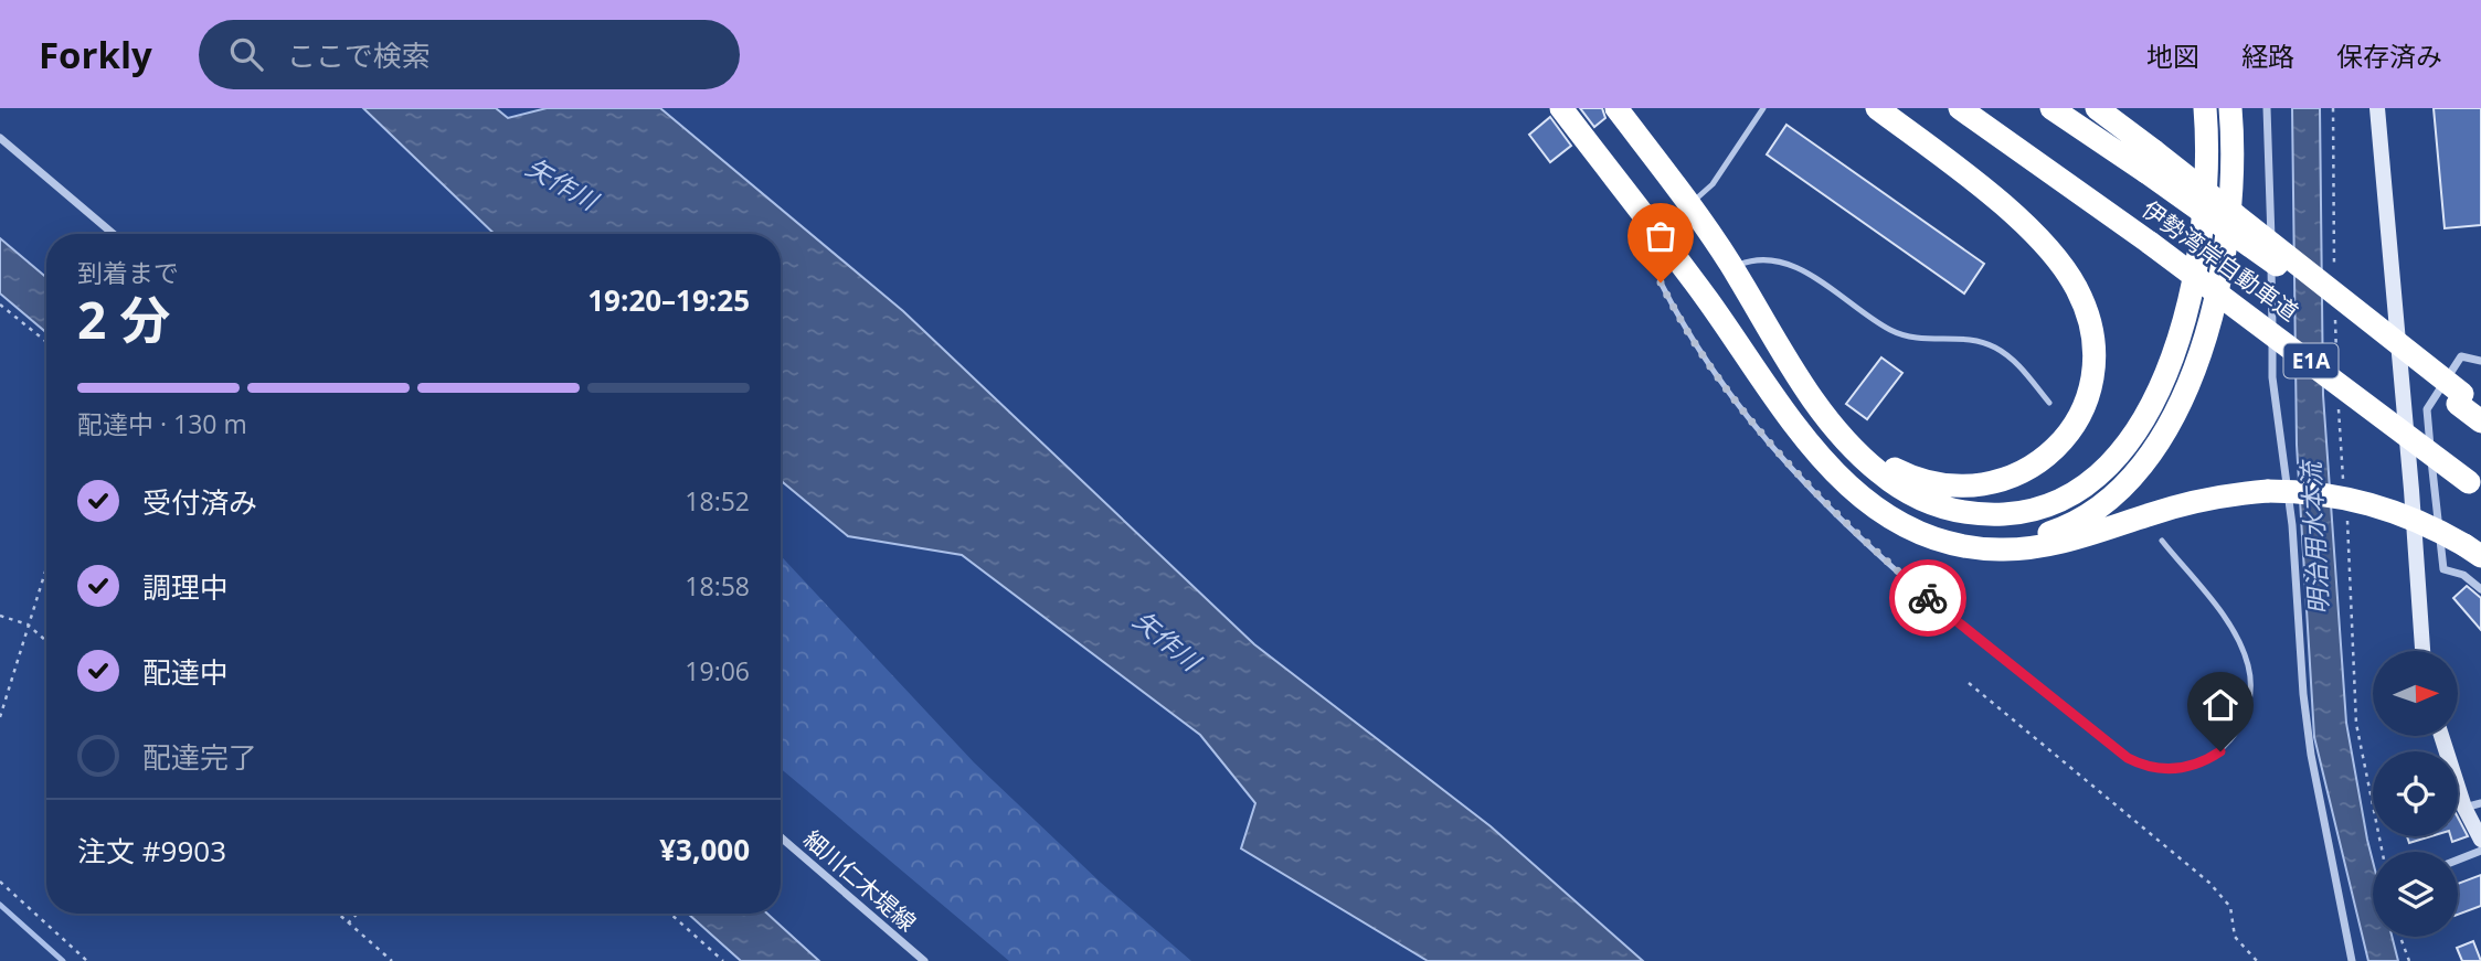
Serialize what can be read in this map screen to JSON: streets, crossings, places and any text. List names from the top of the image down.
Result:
{
  "streets": {
    "highway": ["伊勢湾岸自動車道", "E1A"],
    "street": ["細川仁木堤線"]
  },
  "water": ["矢作川", "明治用水本流"],
  "north": "right",
  "page": {
    "header": "Forkly",
    "search": "ここで検索",
    "nav": ["地図", "経路", "保存済み"],
    "heading": ["2 分", "到着まで", "19:20–19:25"],
    "panel": ["注文 #9903", "¥3,000"],
    "bar": "配達中 · 130 m",
    "list": [
      ["受付済み", "18:52"],
      ["調理中", "18:58"],
      ["配達中", "19:06"],
      "配達完了"
    ]
  }
}
